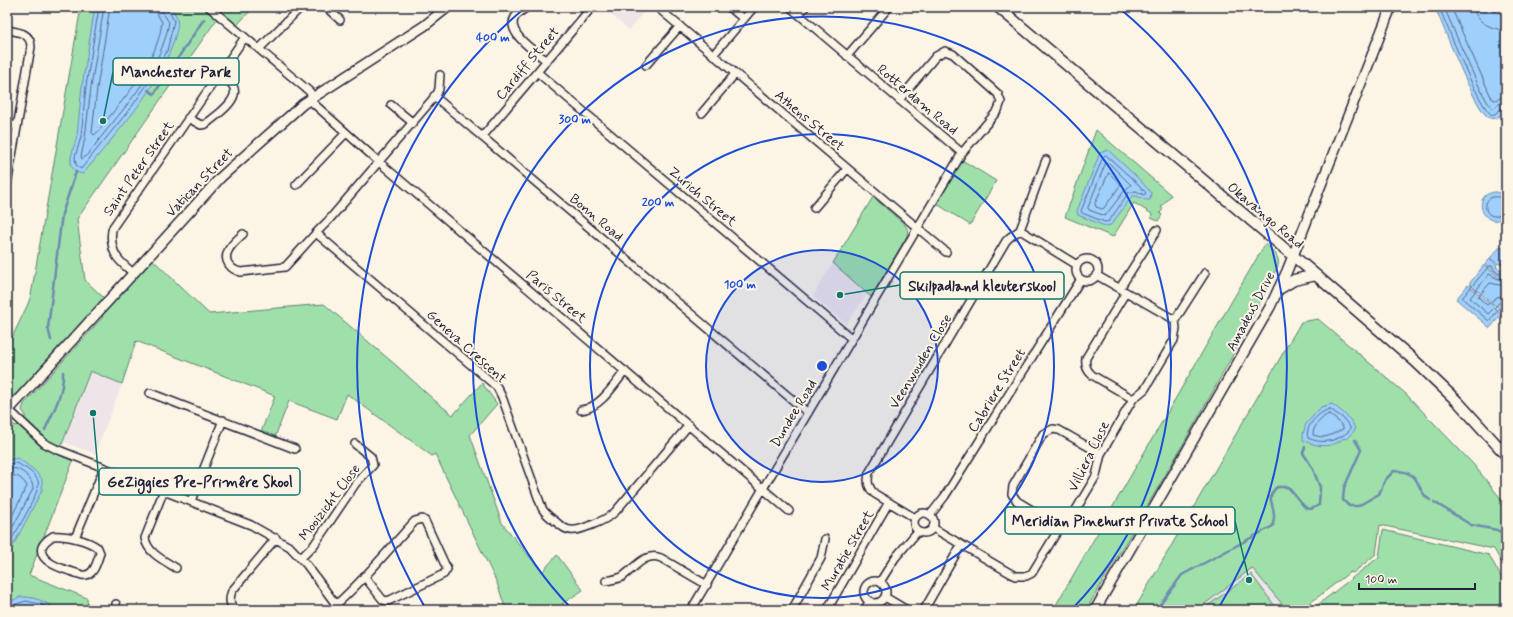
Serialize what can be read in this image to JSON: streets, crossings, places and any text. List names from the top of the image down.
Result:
{
  "streets": {
    "main road": ["Okavango Road"],
    "street": [
      "Cardiff Street",
      "Rotterdam Road",
      "Athens Street",
      "Saint Peter Street",
      "Vatican Street",
      "Zurich Street",
      "Bonn Road",
      "Paris Street",
      "Amadeus Drive",
      "Geneva Crescent",
      "Veenwouden Close",
      "Cabriere Street",
      "Dundee Road",
      "Villiera Close",
      "Mooizicht Close",
      "Muratie Street"
    ]
  },
  "crossings": [
    ["Cardiff Street", "Zurich Street"],
    ["Cardiff Street", "Bonn Road"],
    ["Rotterdam Road", "Athens Street"],
    ["Rotterdam Road", "Dundee Road"],
    ["Athens Street", "Dundee Road"],
    ["Saint Peter Street", "Vatican Street"],
    ["Saint Peter Street", "Paris Street"],
    ["Vatican Street", "Paris Street"],
    ["Zurich Street", "Dundee Road"],
    ["Okavango Road", "Amadeus Drive"],
    ["Bonn Road", "Dundee Road"],
    ["Paris Street", "Geneva Crescent"],
    ["Paris Street", "Dundee Road"],
    ["Veenwouden Close", "Cabriere Street"],
    ["Veenwouden Close", "Villiera Close"],
    ["Veenwouden Close", "Muratie Street"],
    ["Cabriere Street", "Villiera Close"]
  ],
  "places": [
    "Manchester Park",
    "Skilpadland kleuterskool",
    "GeZiggies Pre-Primêre Skool",
    "Meridian Pinehurst Private School"
  ],
  "scale_bar": "100 m",
  "rings": [
    "400 m",
    "300 m",
    "200 m",
    "100 m"
  ]
}
